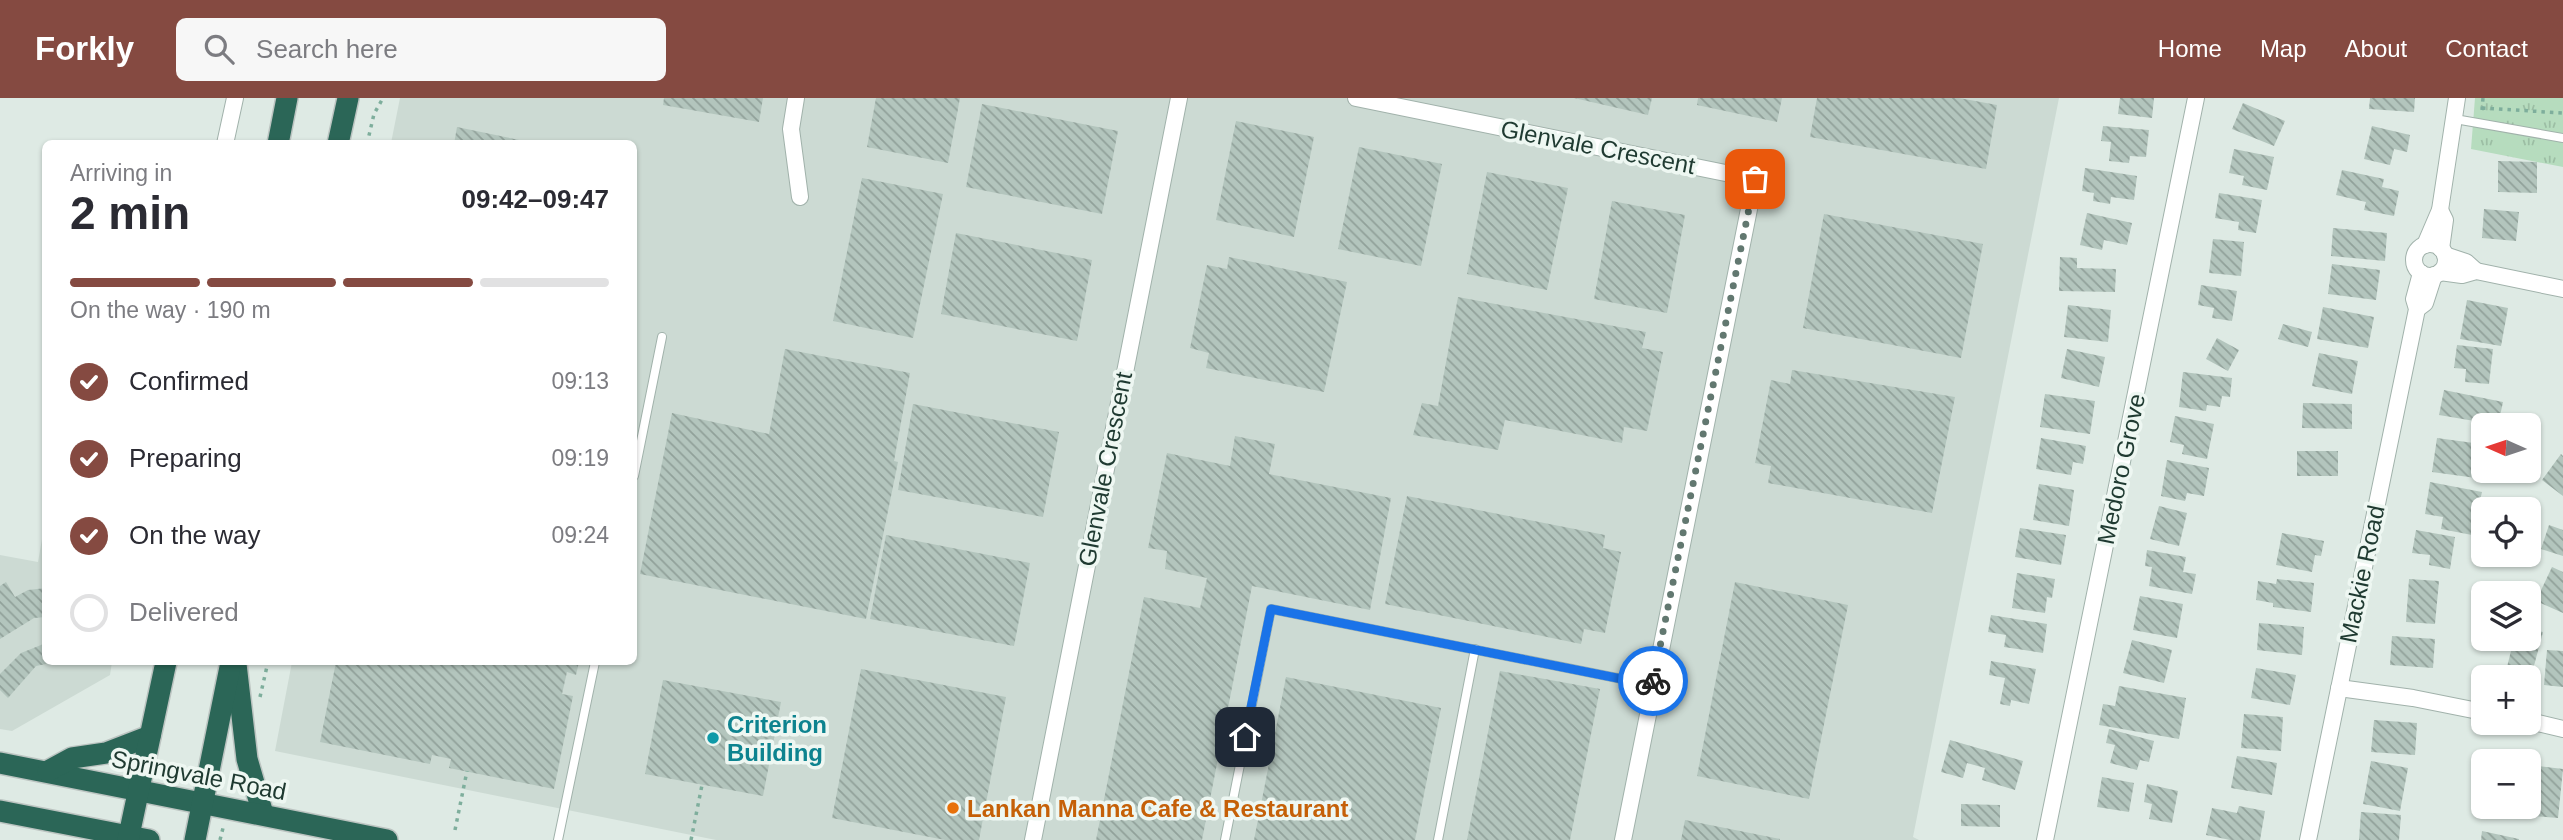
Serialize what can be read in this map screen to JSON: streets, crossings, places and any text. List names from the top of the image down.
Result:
{
  "streets": {
    "highway": ["Springvale Road"],
    "street": ["Glenvale Crescent", "Medoro Grove", "Mackie Road"]
  },
  "places": ["Criterion Building", "Lankan Manna Cafe & Restaurant"],
  "north": "left",
  "page": {
    "header": "Forkly",
    "search": "Search here",
    "nav": [
      "Home",
      "Map",
      "About",
      "Contact"
    ],
    "heading": ["2 min", "Arriving in", "09:42–09:47"],
    "bar": "On the way · 190 m",
    "list": [
      ["Confirmed", "09:13"],
      ["Preparing", "09:19"],
      ["On the way", "09:24"],
      "Delivered"
    ],
    "map_buttons": ["+", "−"]
  }
}
